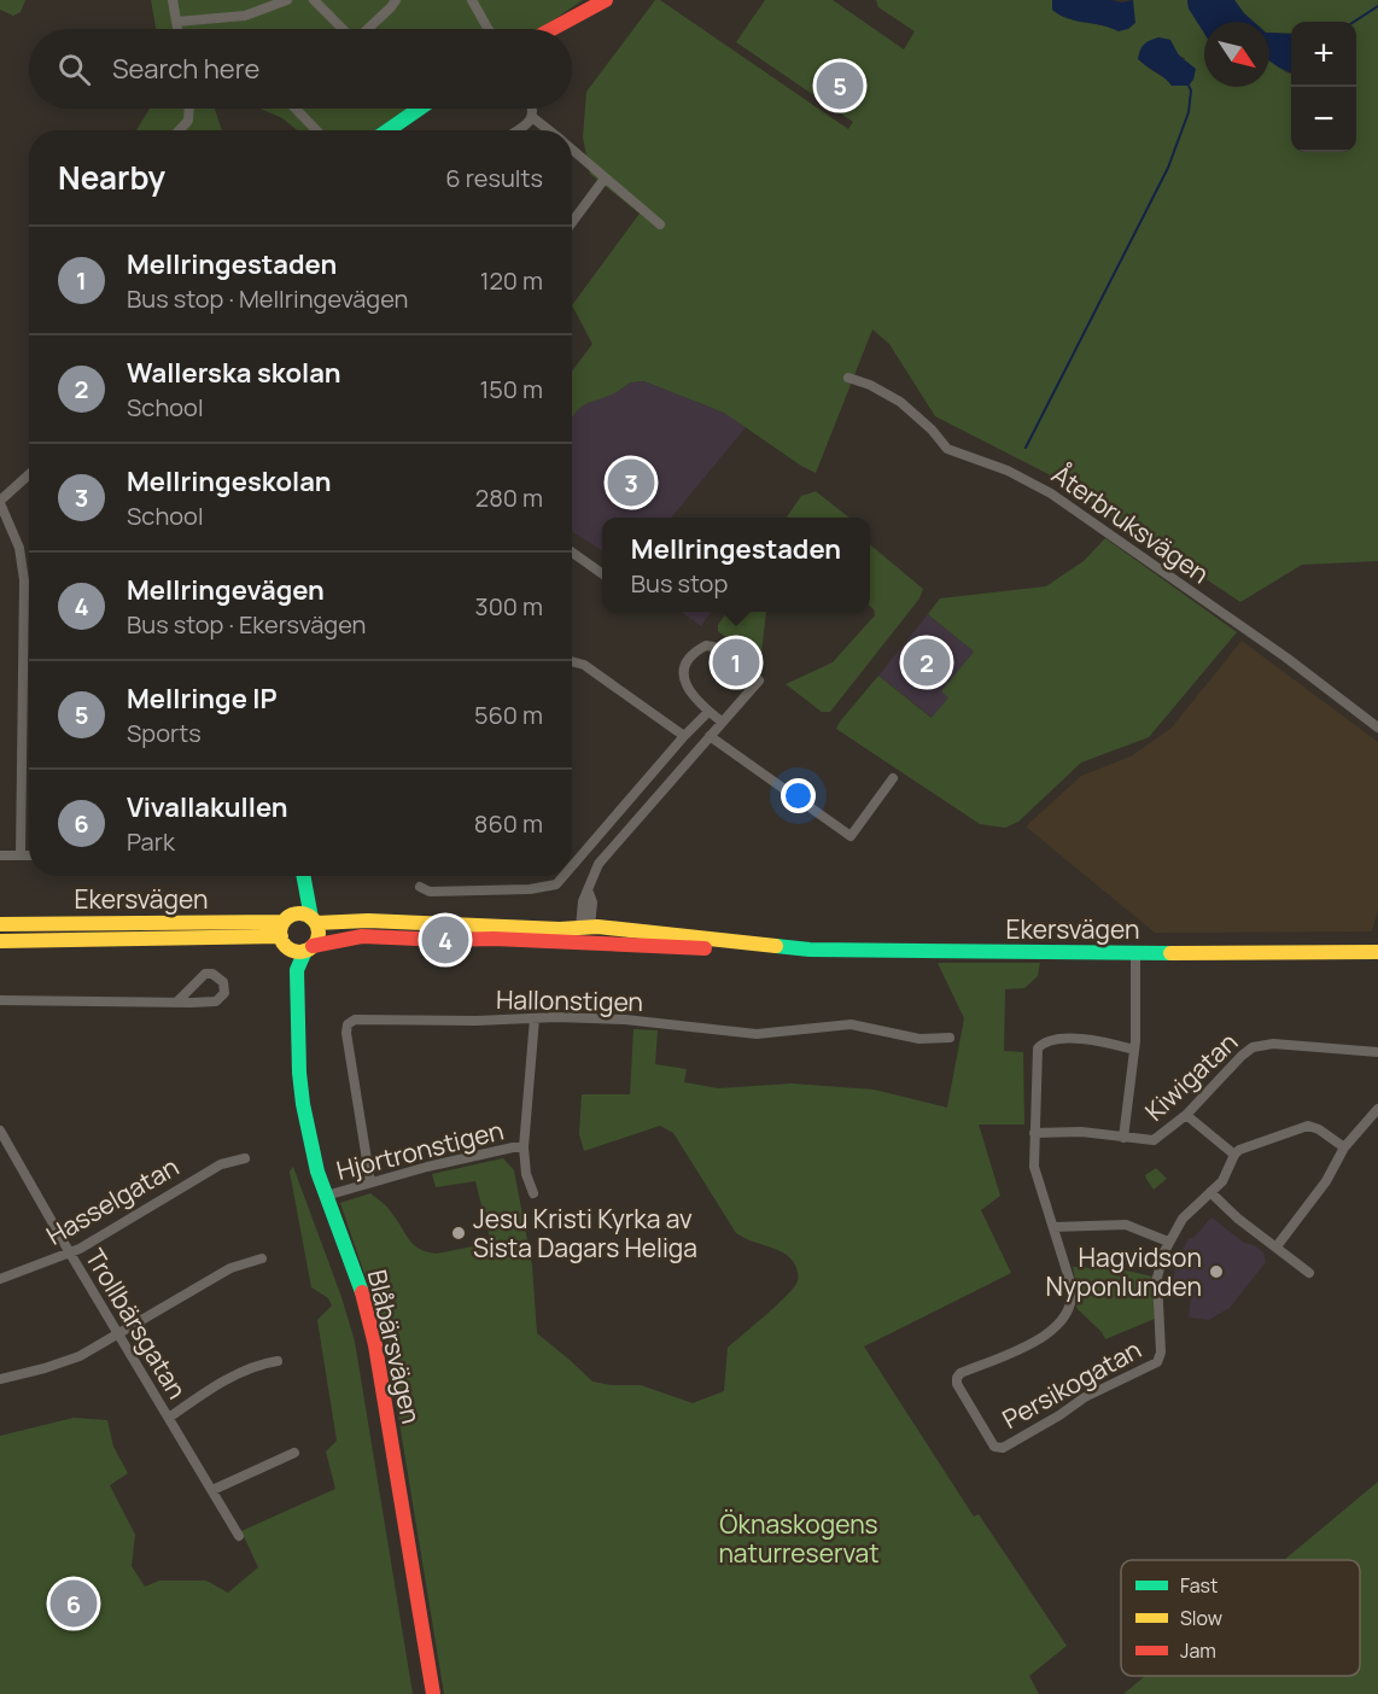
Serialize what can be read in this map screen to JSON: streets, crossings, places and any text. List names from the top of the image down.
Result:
{
  "streets": {
    "main road": ["Ekersvägen", "Blåbärsvägen"],
    "street": [
      "Återbruksvägen",
      "Hallonstigen",
      "Kiwigatan",
      "Hjortronstigen",
      "Hasselgatan",
      "Trollbärsgatan",
      "Persikogatan"
    ]
  },
  "crossings": [
    ["Ekersvägen", "Blåbärsvägen"],
    ["Hallonstigen", "Hjortronstigen"],
    ["Hjortronstigen", "Blåbärsvägen"],
    ["Hasselgatan", "Trollbärsgatan"]
  ],
  "parks": ["Öknaskogens naturreservat"],
  "places": ["Jesu Kristi Kyrka av Sista Dagars Heliga", "Hagvidson Nyponlunden"],
  "legend": ["Fast", "Slow", "Jam"],
  "north": "bottom right",
  "page": {
    "map_buttons": ["+", "−"],
    "search": "Search here",
    "pins": [
      "5",
      "3",
      "1",
      "2",
      "4",
      "6"
    ],
    "heading": ["Nearby", "6 results"],
    "list": [
      {
        "mark": "1",
        "name": "Mellringestaden",
        "note": "Bus stop · Mellringevägen",
        "value": "120 m"
      },
      {
        "mark": "2",
        "name": "Wallerska skolan",
        "note": "School",
        "value": "150 m"
      },
      {
        "mark": "3",
        "name": "Mellringeskolan",
        "note": "School",
        "value": "280 m"
      },
      {
        "mark": "4",
        "name": "Mellringevägen",
        "note": "Bus stop · Ekersvägen",
        "value": "300 m"
      },
      {
        "mark": "5",
        "name": "Mellringe IP",
        "note": "Sports",
        "value": "560 m"
      },
      {
        "mark": "6",
        "name": "Vivallakullen",
        "note": "Park",
        "value": "860 m"
      }
    ],
    "popup": ["Mellringestaden", "Bus stop"]
  }
}
